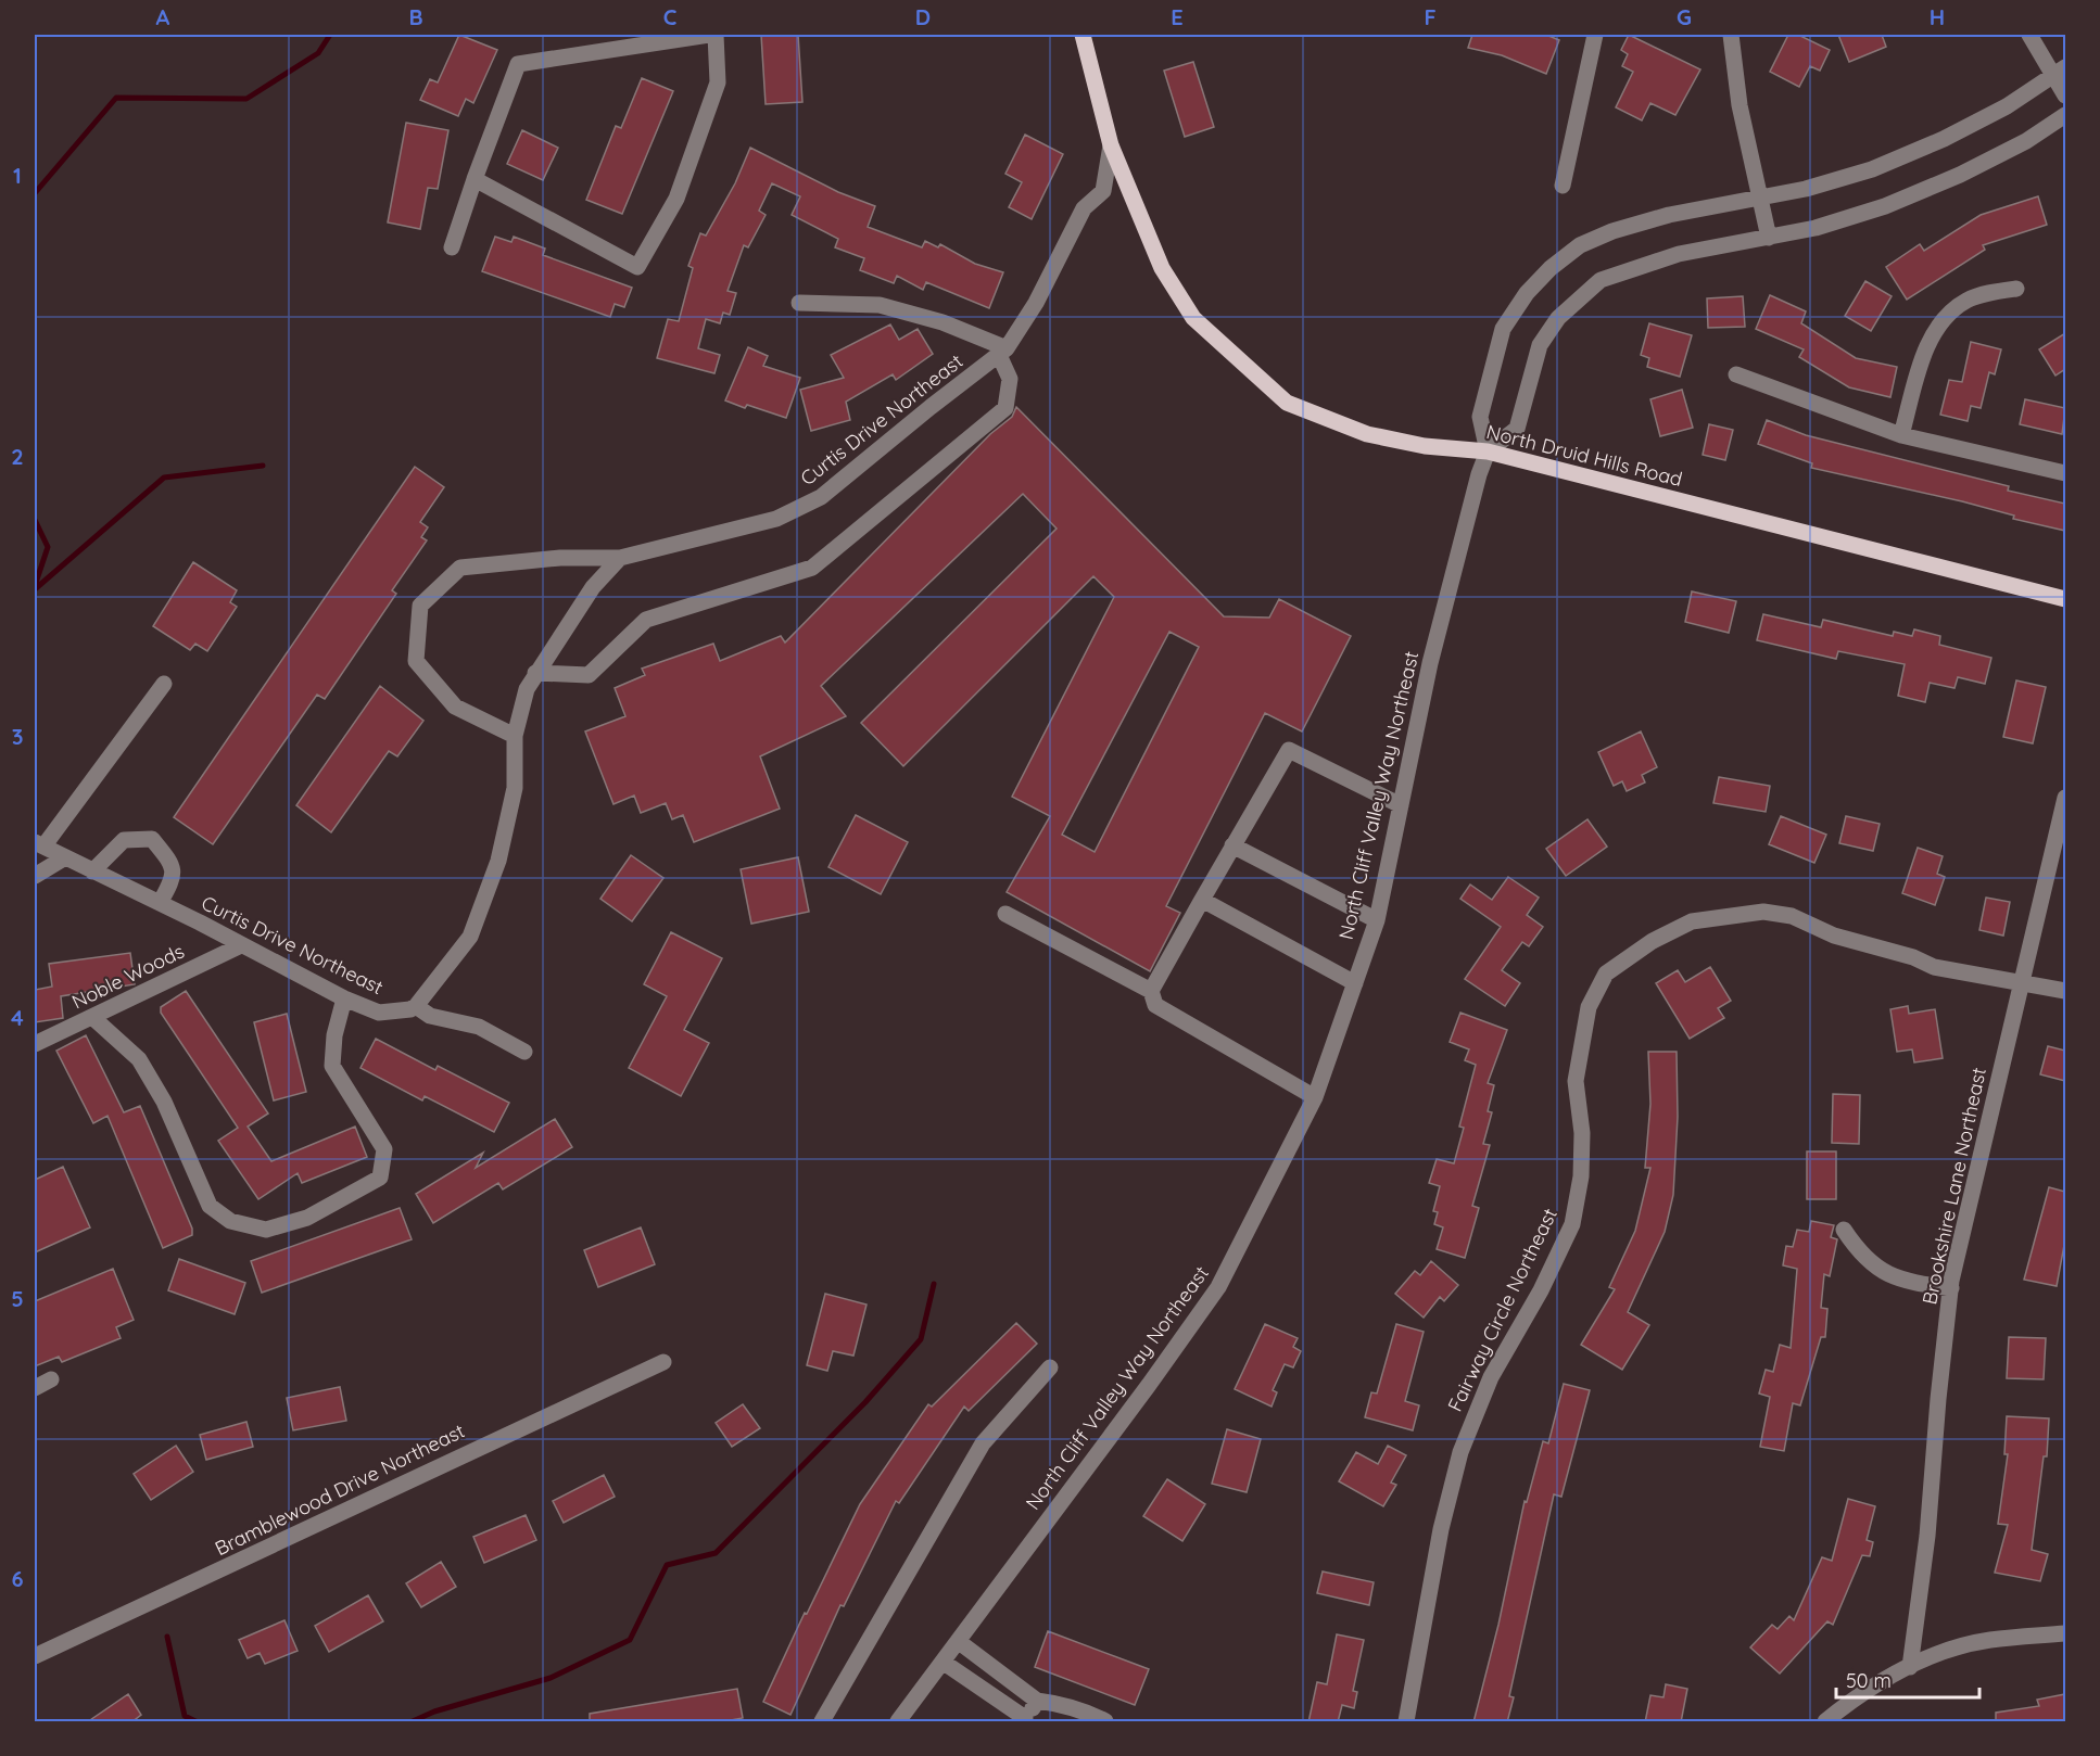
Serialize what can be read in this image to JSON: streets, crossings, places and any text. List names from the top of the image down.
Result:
{
  "streets": {
    "main road": ["North Druid Hills Road"],
    "street": [
      "Curtis Drive Northeast",
      "North Cliff Valley Way Northeast",
      "Noble Woods",
      "Brookshire Lane Northeast",
      "Fairway Circle Northeast",
      "Bramblewood Drive Northeast"
    ]
  },
  "crossings": [
    ["Curtis Drive Northeast", "North Druid Hills Road"],
    ["Curtis Drive Northeast", "Noble Woods"],
    ["North Druid Hills Road", "North Cliff Valley Way Northeast"],
    ["Brookshire Lane Northeast", "Fairway Circle Northeast"]
  ],
  "scale_bar": "50 m",
  "grid": {
    "columns": [
      "A",
      "B",
      "C",
      "D",
      "E",
      "F",
      "G",
      "H"
    ],
    "rows": [
      "1",
      "2",
      "3",
      "4",
      "5",
      "6"
    ]
  }
}
